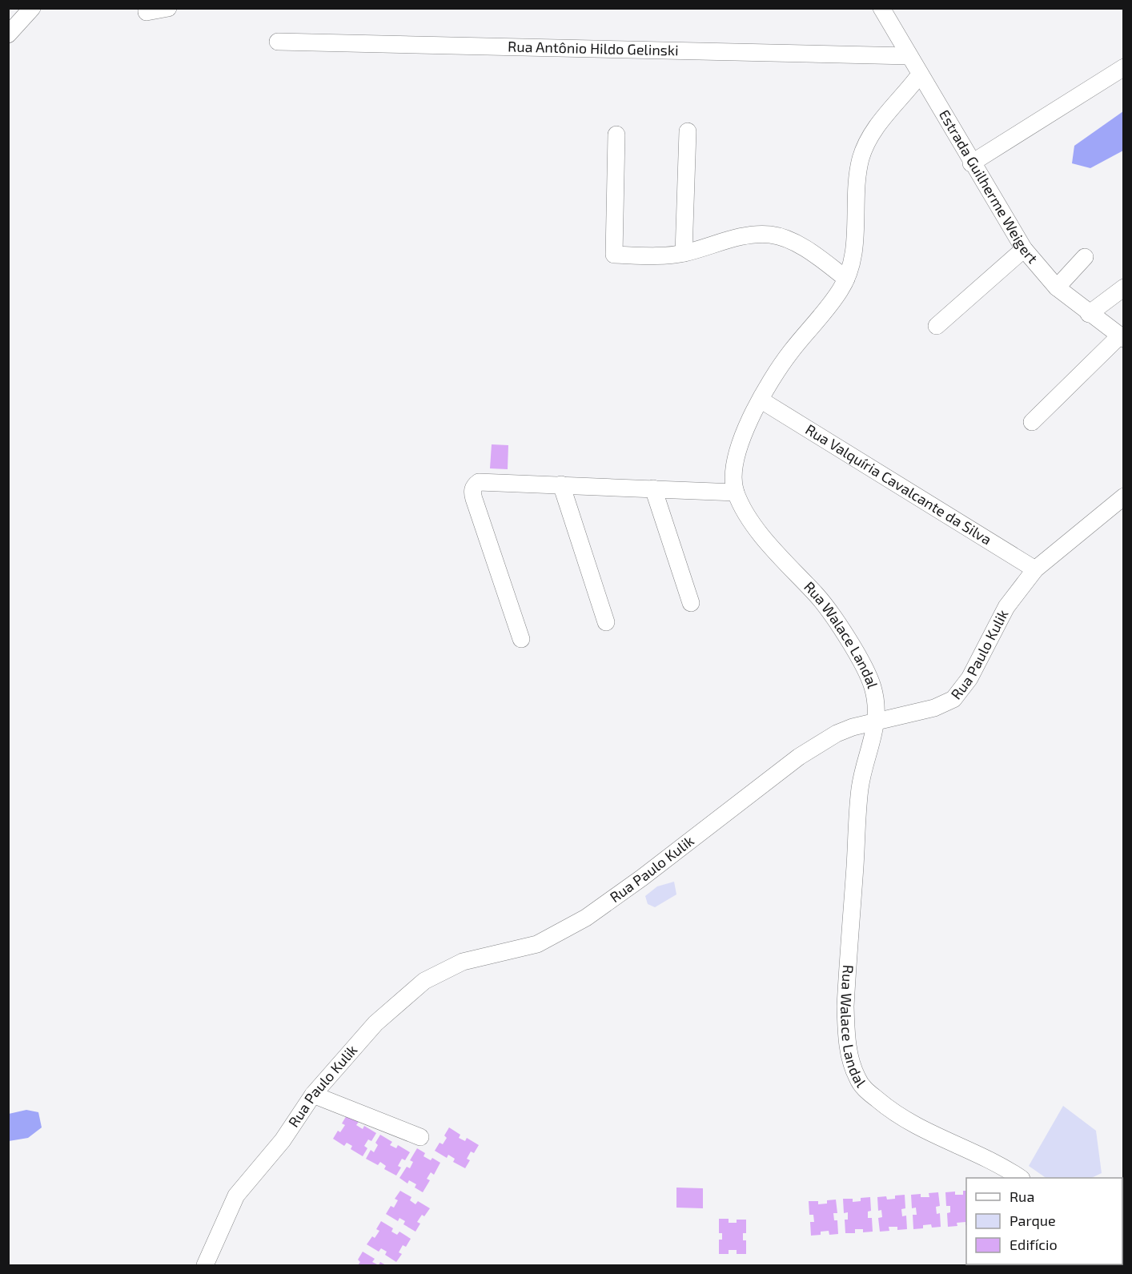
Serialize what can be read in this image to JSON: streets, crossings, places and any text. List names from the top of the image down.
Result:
{
  "streets": {
    "street": [
      "Rua Antônio Hildo Gelinski",
      "Estrada Guilherme Weigert",
      "Rua Valquíria Cavalcante da Silva",
      "Rua Walace Landal",
      "Rua Paulo Kulik"
    ]
  },
  "crossings": [
    ["Rua Antônio Hildo Gelinski", "Estrada Guilherme Weigert"],
    ["Estrada Guilherme Weigert", "Rua Walace Landal"],
    ["Rua Valquíria Cavalcante da Silva", "Rua Walace Landal"],
    ["Rua Valquíria Cavalcante da Silva", "Rua Paulo Kulik"],
    ["Rua Walace Landal", "Rua Paulo Kulik"]
  ],
  "legend": ["Rua", "Parque", "Edifício"]
}
